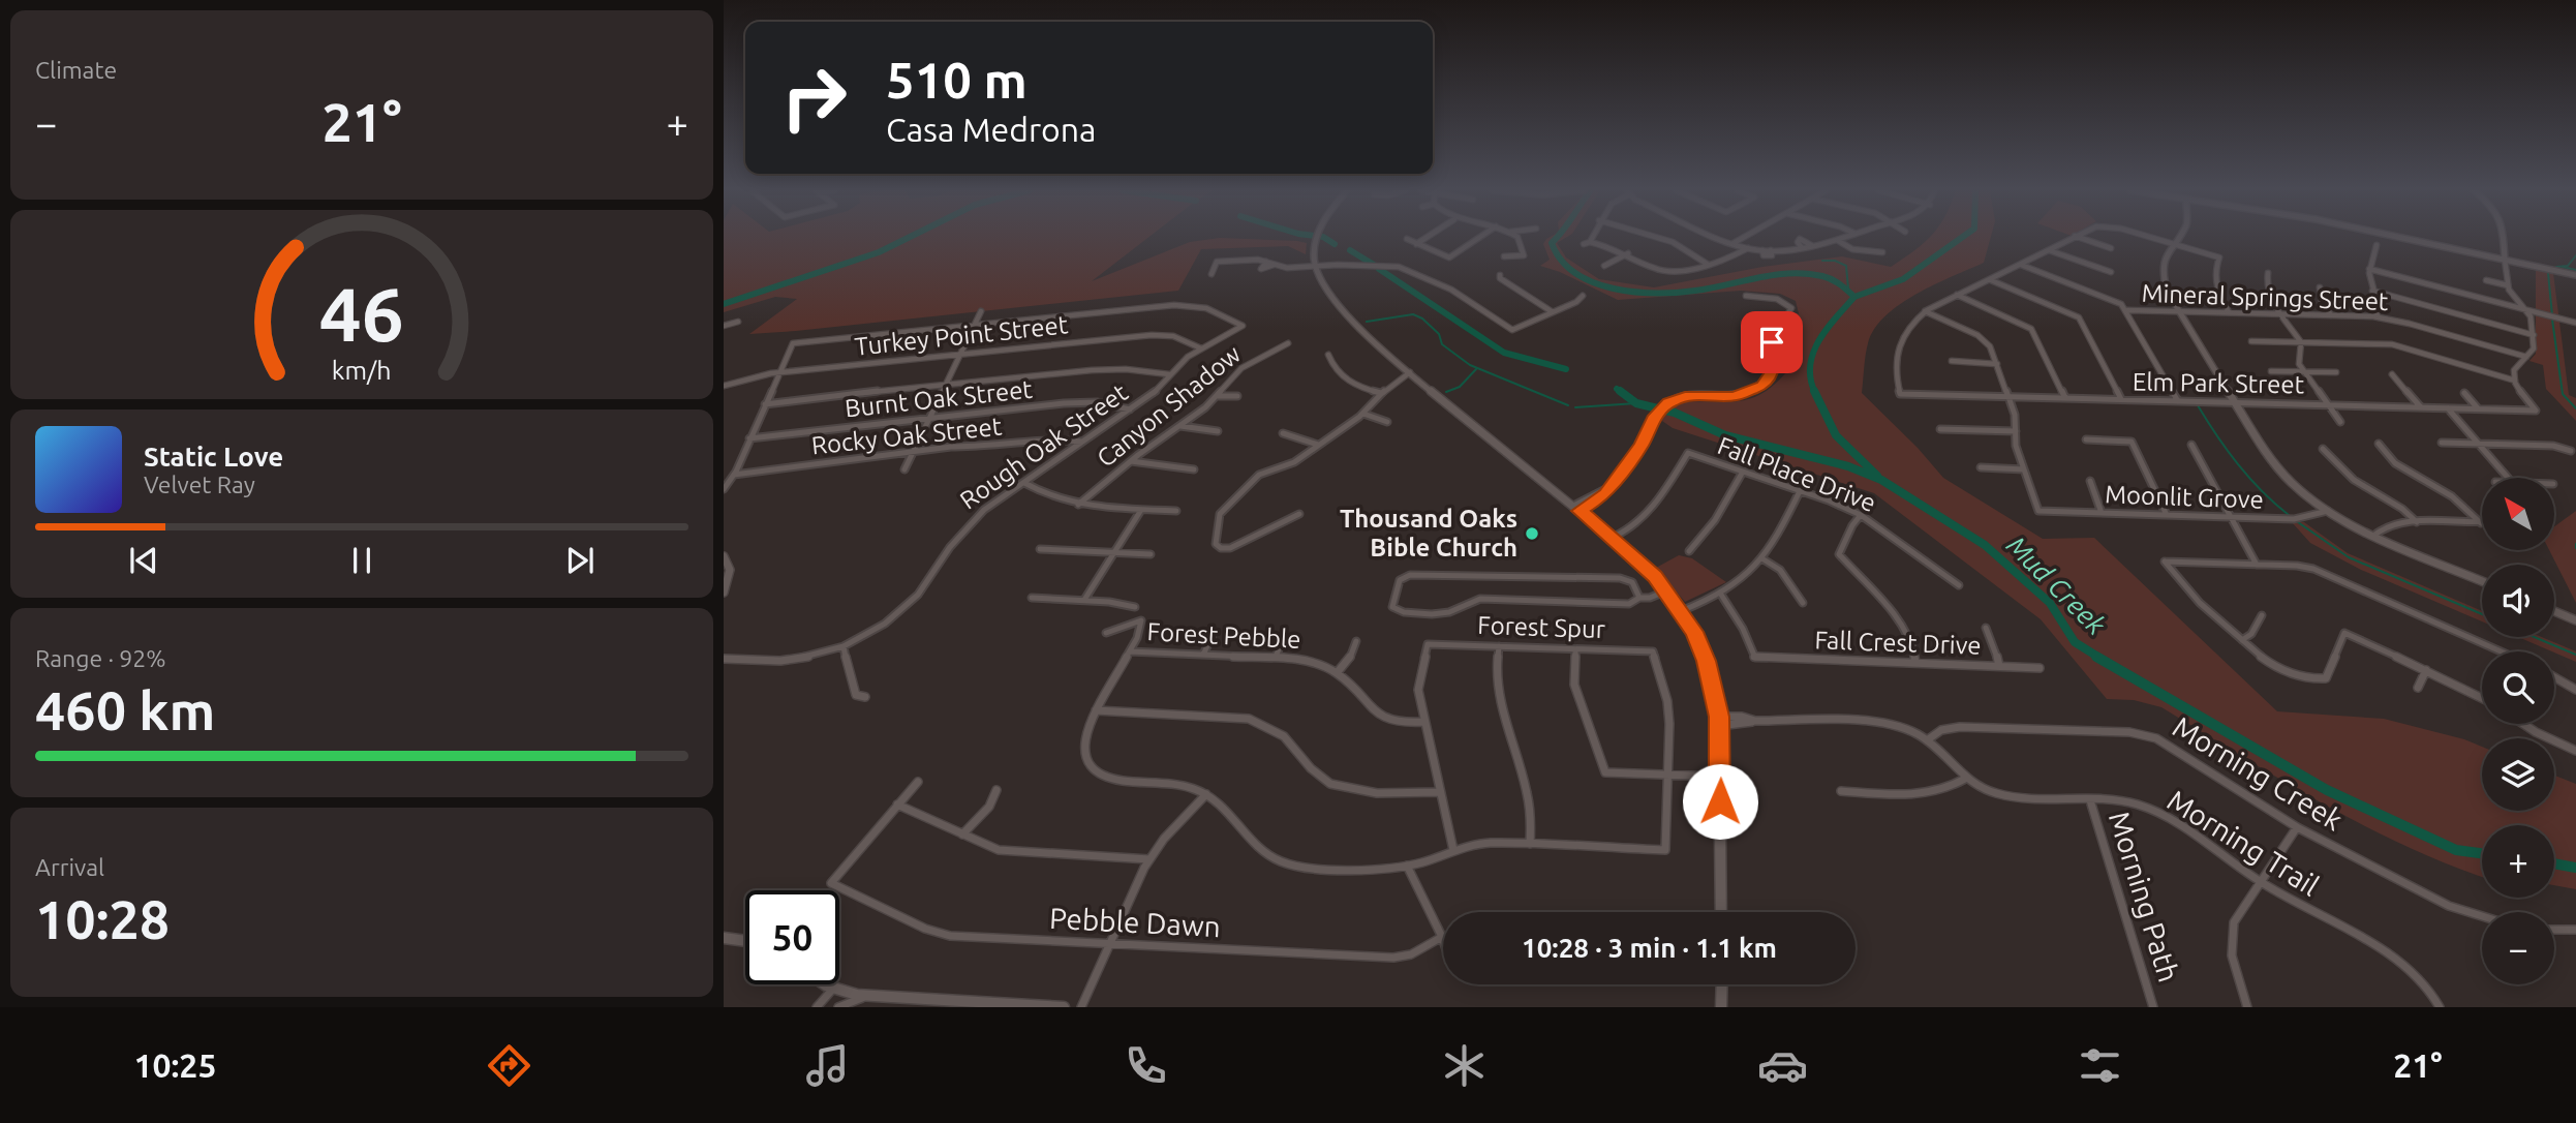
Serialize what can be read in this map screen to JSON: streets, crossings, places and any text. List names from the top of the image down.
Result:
{
  "streets": {
    "street": [
      "Mineral Springs Street",
      "Turkey Point Street",
      "Elm Park Street",
      "Burnt Oak Street",
      "Canyon Shadow",
      "Rocky Oak Street",
      "Rough Oak Street",
      "Fall Place Drive",
      "Moonlit Grove",
      "Forest Spur",
      "Forest Pebble",
      "Fall Crest Drive",
      "Morning Creek",
      "Morning Trail",
      "Morning Path",
      "Pebble Dawn"
    ]
  },
  "crossings": [
    ["Turkey Point Street", "Rough Oak Street"],
    ["Burnt Oak Street", "Rough Oak Street"],
    ["Rocky Oak Street", "Rough Oak Street"],
    ["Forest Spur", "Forest Pebble"],
    ["Morning Creek", "Morning Trail"],
    ["Morning Trail", "Morning Path"]
  ],
  "water": ["Mud Creek"],
  "places": ["Thousand Oaks Bible Church"],
  "north": "top left",
  "page": {
    "tile": [
      "Climate",
      ["Range · 92%", "460 km"],
      ["Arrival", "10:28"]
    ],
    "turn": ["510 m", "Casa Medrona"],
    "heat": ["−", "21°", "+"],
    "song": ["Static Love", "Velvet Ray"],
    "map_buttons": ["+", "−"],
    "limit": "50",
    "trip": "10:28 · 3 min · 1.1 km",
    "tabs": ["10:25", "21°"],
    "gauge": ["46", "km/h"]
  }
}
